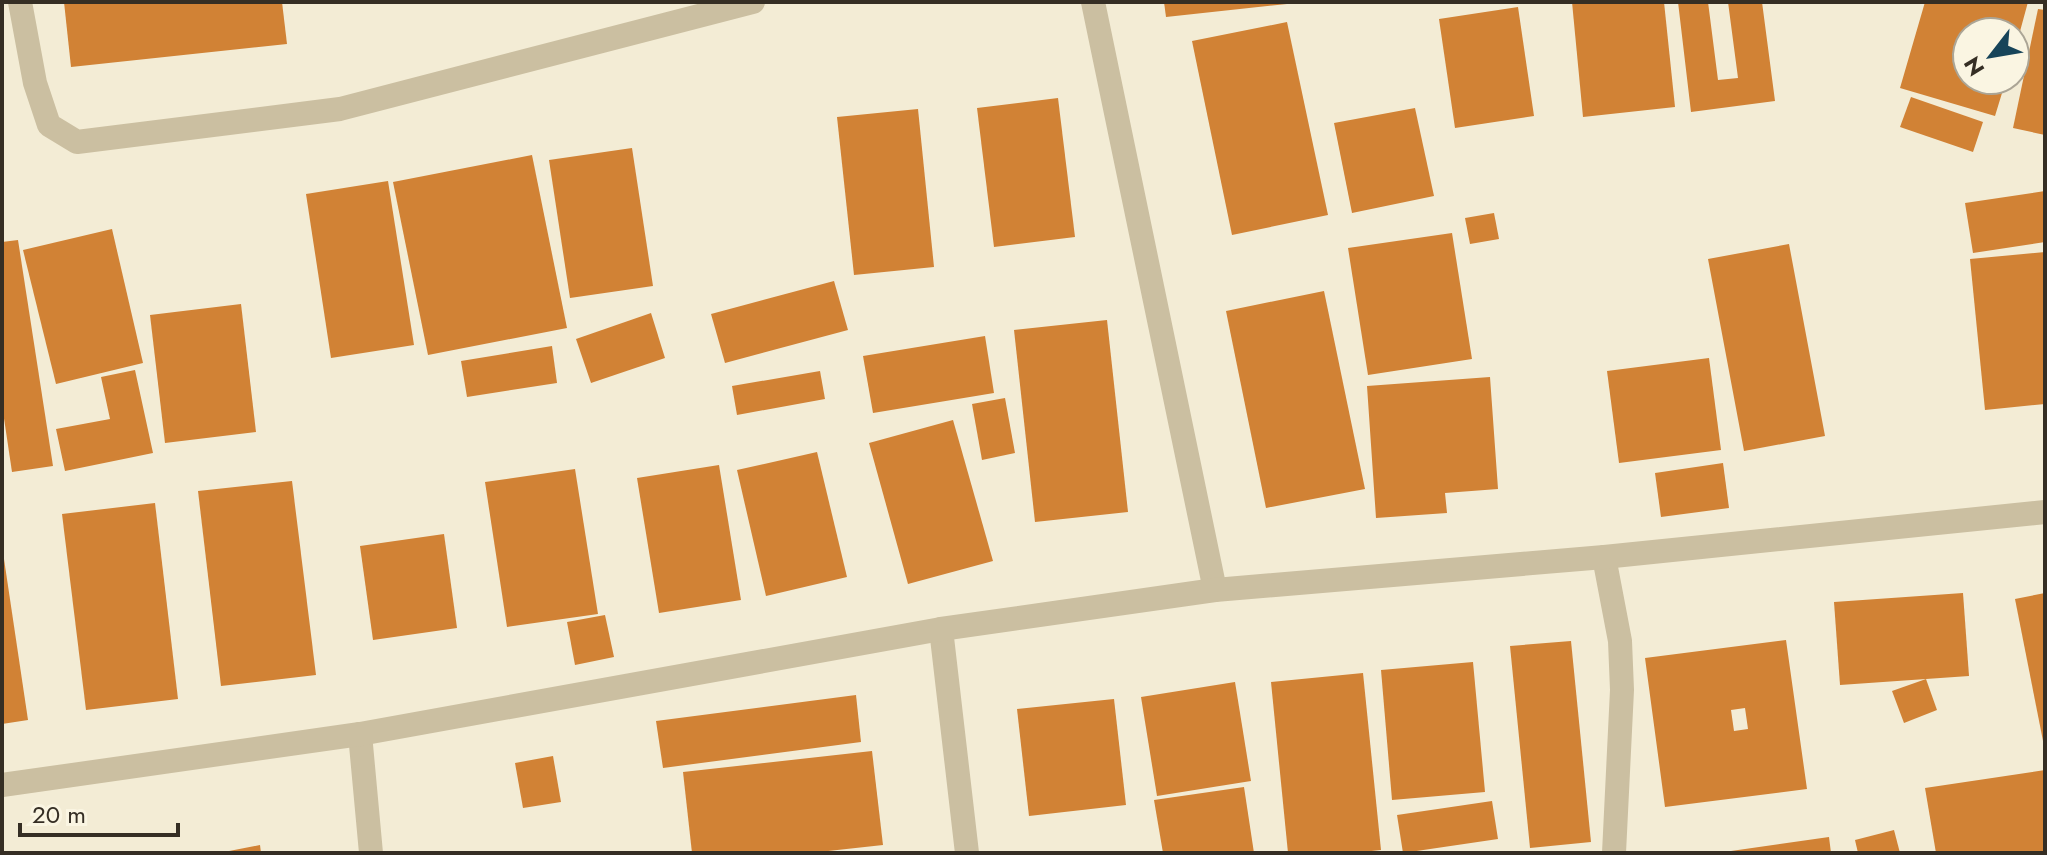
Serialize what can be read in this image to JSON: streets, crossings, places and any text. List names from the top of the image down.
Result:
{
  "scale_bar": "20 m",
  "north": "bottom left"
}
